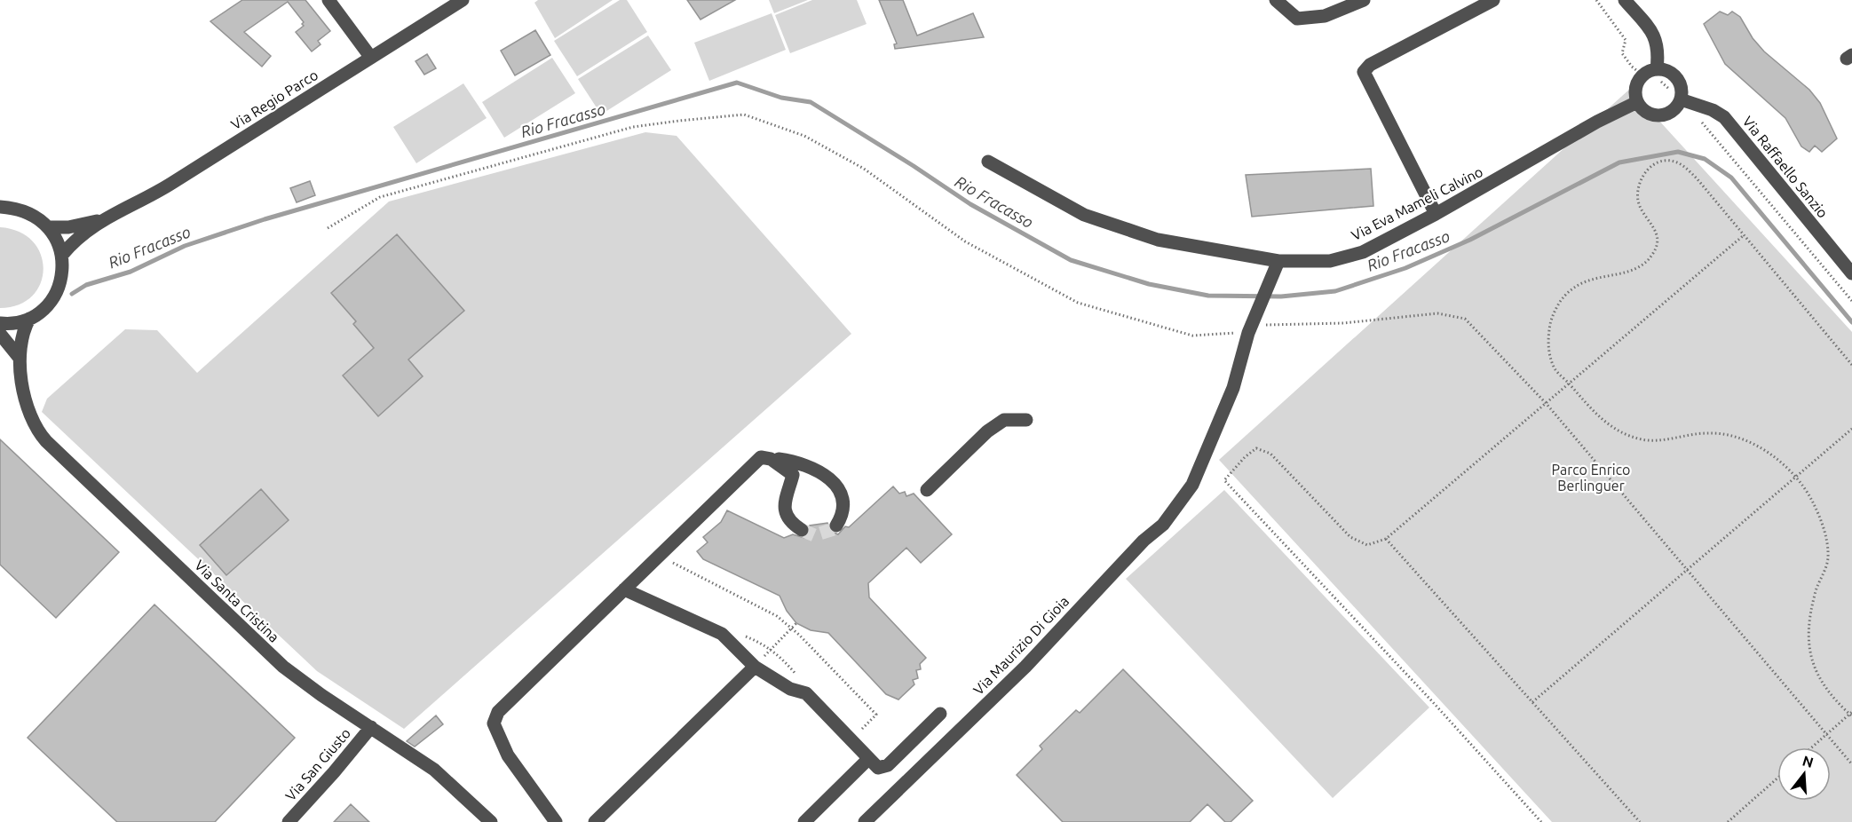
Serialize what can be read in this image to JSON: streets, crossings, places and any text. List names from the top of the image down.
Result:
{
  "streets": {
    "street": [
      "Via Regio Parco",
      "Via Raffaello Sanzio",
      "Via Eva Mameli Calvino",
      "Via Santa Cristina",
      "Via Maurizio Di Gioia",
      "Via San Giusto"
    ]
  },
  "crossings": [
    ["Via Raffaello Sanzio", "Via Eva Mameli Calvino"],
    ["Via Eva Mameli Calvino", "Via Maurizio Di Gioia"],
    ["Via Santa Cristina", "Via San Giusto"]
  ],
  "water": ["Rio Fracasso"],
  "parks": ["Parco Enrico Berlinguer"],
  "north": "top"
}
